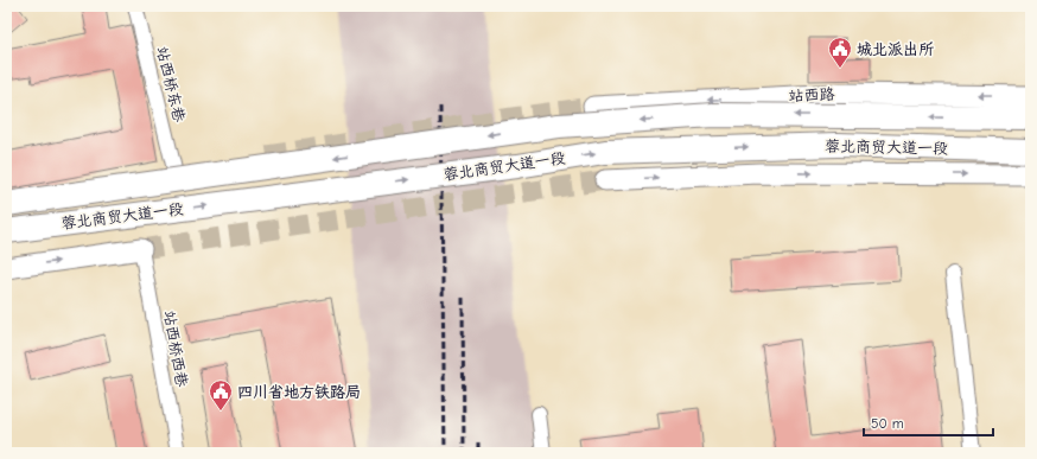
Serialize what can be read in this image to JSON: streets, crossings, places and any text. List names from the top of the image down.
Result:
{
  "streets": {
    "highway": ["蓉北商贸大道一段"],
    "main road": ["站西路"],
    "street": ["站西桥东巷", "站西桥西巷"]
  },
  "places": {
    "public building": ["城北派出所", "四川省地方铁路局"]
  },
  "scale_bar": "50 m"
}
